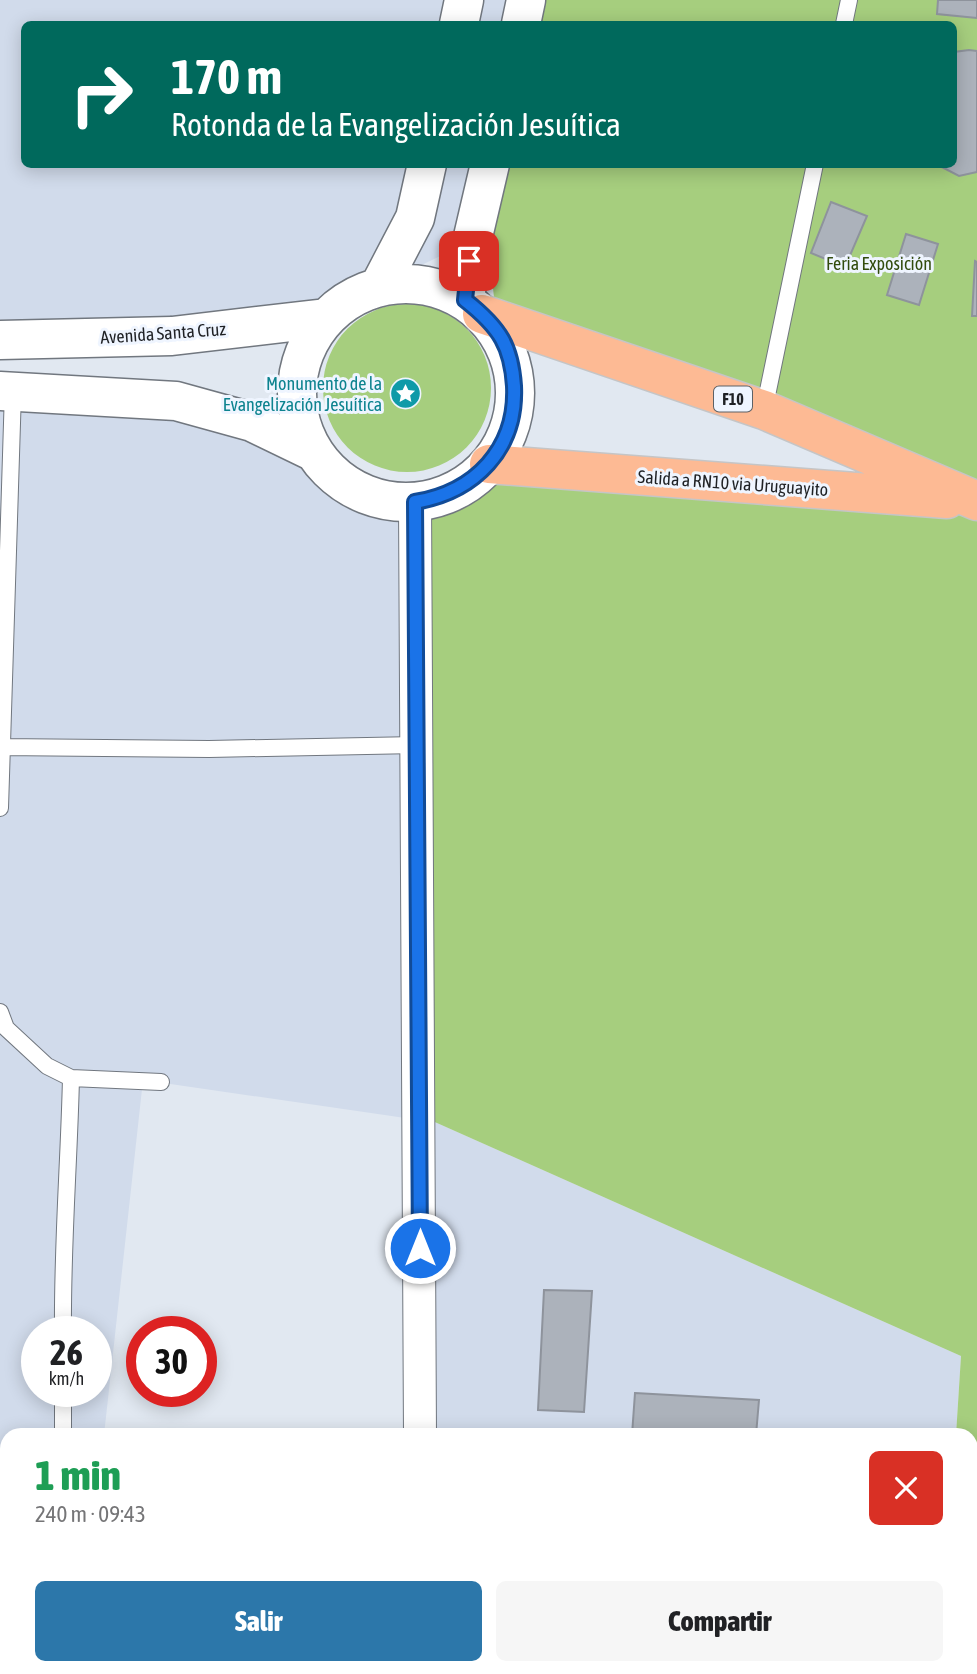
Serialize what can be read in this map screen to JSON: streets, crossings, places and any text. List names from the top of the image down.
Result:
{
  "streets": {
    "highway": ["F10", "Salida a RN10 via Uruguayito"],
    "main road": ["Avenida Santa Cruz"]
  },
  "crossings": [
    ["Avenida Santa Cruz", "F10"],
    ["Avenida Santa Cruz", "Salida a RN10 via Uruguayito"],
    ["F10", "Salida a RN10 via Uruguayito"]
  ],
  "parks": ["Feria Exposición"],
  "places": {
    "place": ["Monumento de la Evangelización Jesuítica"]
  },
  "page": {
    "turn": ["170 m", "Rotonda de la Evangelización Jesuítica"],
    "speed": "26 km/h",
    "limit": "30",
    "heading": ["1 min", "240 m · 09:43"],
    "buttons": ["Salir", "Compartir"]
  }
}
